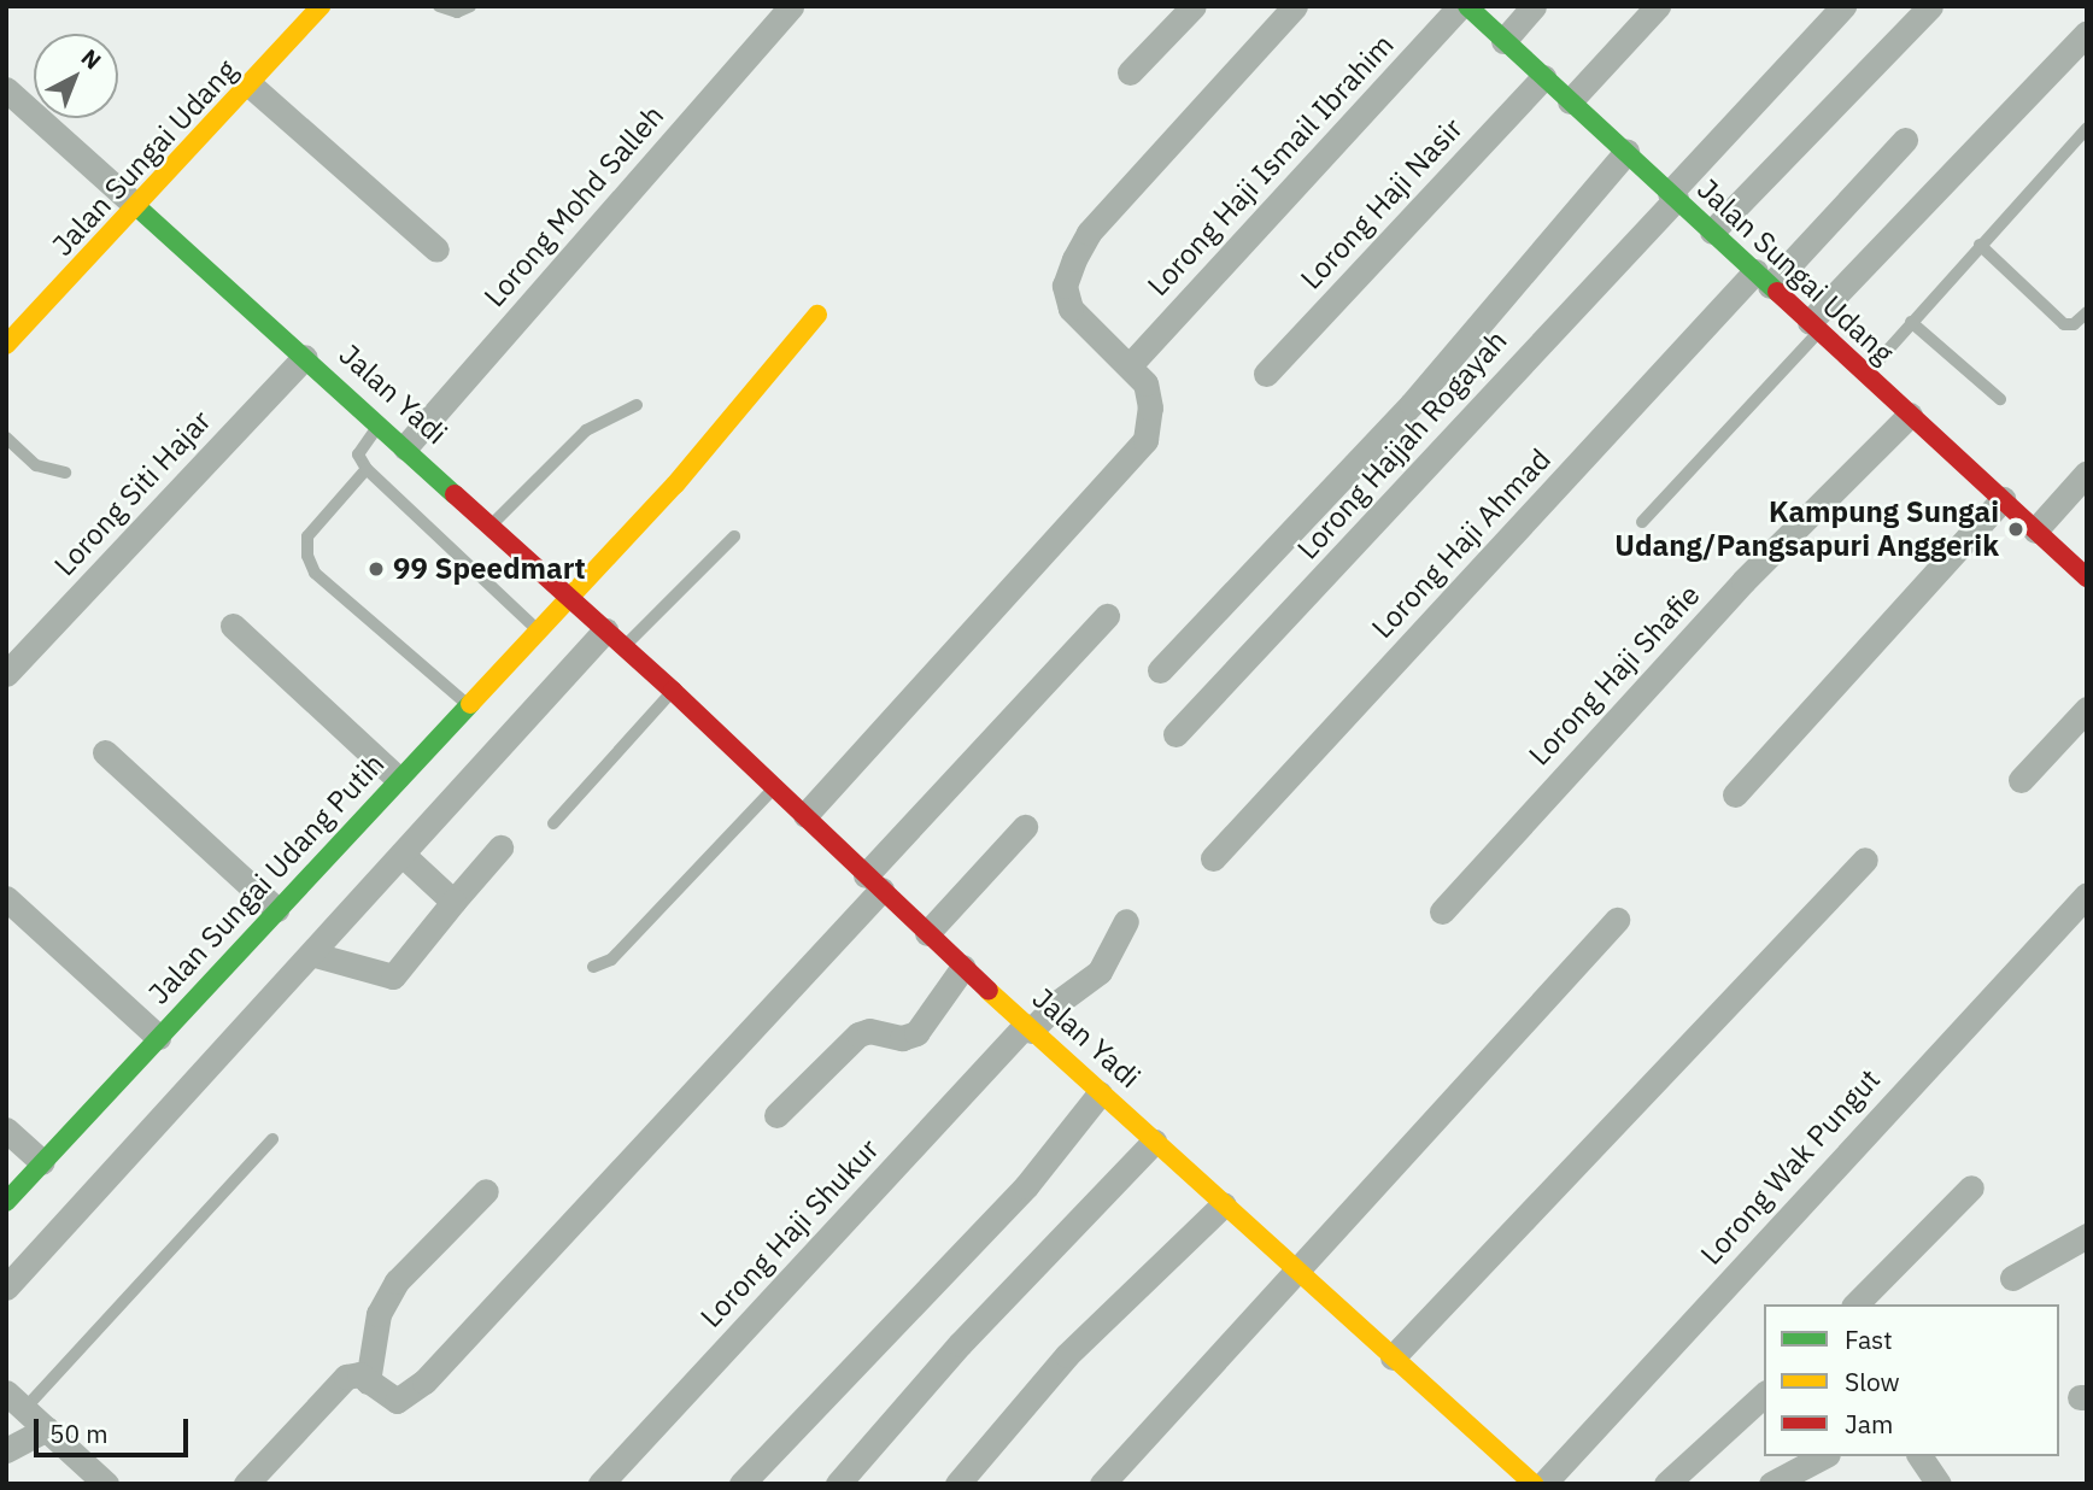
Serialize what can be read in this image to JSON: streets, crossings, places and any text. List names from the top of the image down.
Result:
{
  "streets": {
    "street": [
      "Jalan Sungai Udang",
      "Lorong Haji Ismail Ibrahim",
      "Lorong Haji Nasir",
      "Lorong Mohd Salleh",
      "Jalan Yadi",
      "Lorong Hajjah Rogayah",
      "Lorong Siti Hajar",
      "Lorong Haji Ahmad",
      "Lorong Haji Shafie",
      "Jalan Sungai Udang Putih",
      "Lorong Wak Pungut",
      "Lorong Haji Shukur"
    ]
  },
  "crossings": [
    ["Jalan Sungai Udang", "Lorong Haji Nasir"],
    ["Jalan Sungai Udang", "Jalan Yadi"],
    ["Jalan Sungai Udang", "Lorong Hajjah Rogayah"],
    ["Jalan Sungai Udang", "Lorong Haji Ahmad"],
    ["Jalan Sungai Udang", "Lorong Haji Shafie"],
    ["Lorong Mohd Salleh", "Jalan Yadi"],
    ["Jalan Yadi", "Lorong Siti Hajar"],
    ["Jalan Yadi", "Jalan Sungai Udang Putih"],
    ["Jalan Yadi", "Lorong Haji Shukur"]
  ],
  "places": ["Kampung Sungai Udang/Pangsapuri Anggerik", "99 Speedmart"],
  "legend": ["Fast", "Slow", "Jam"],
  "scale_bar": "50 m",
  "north": "top right"
}
